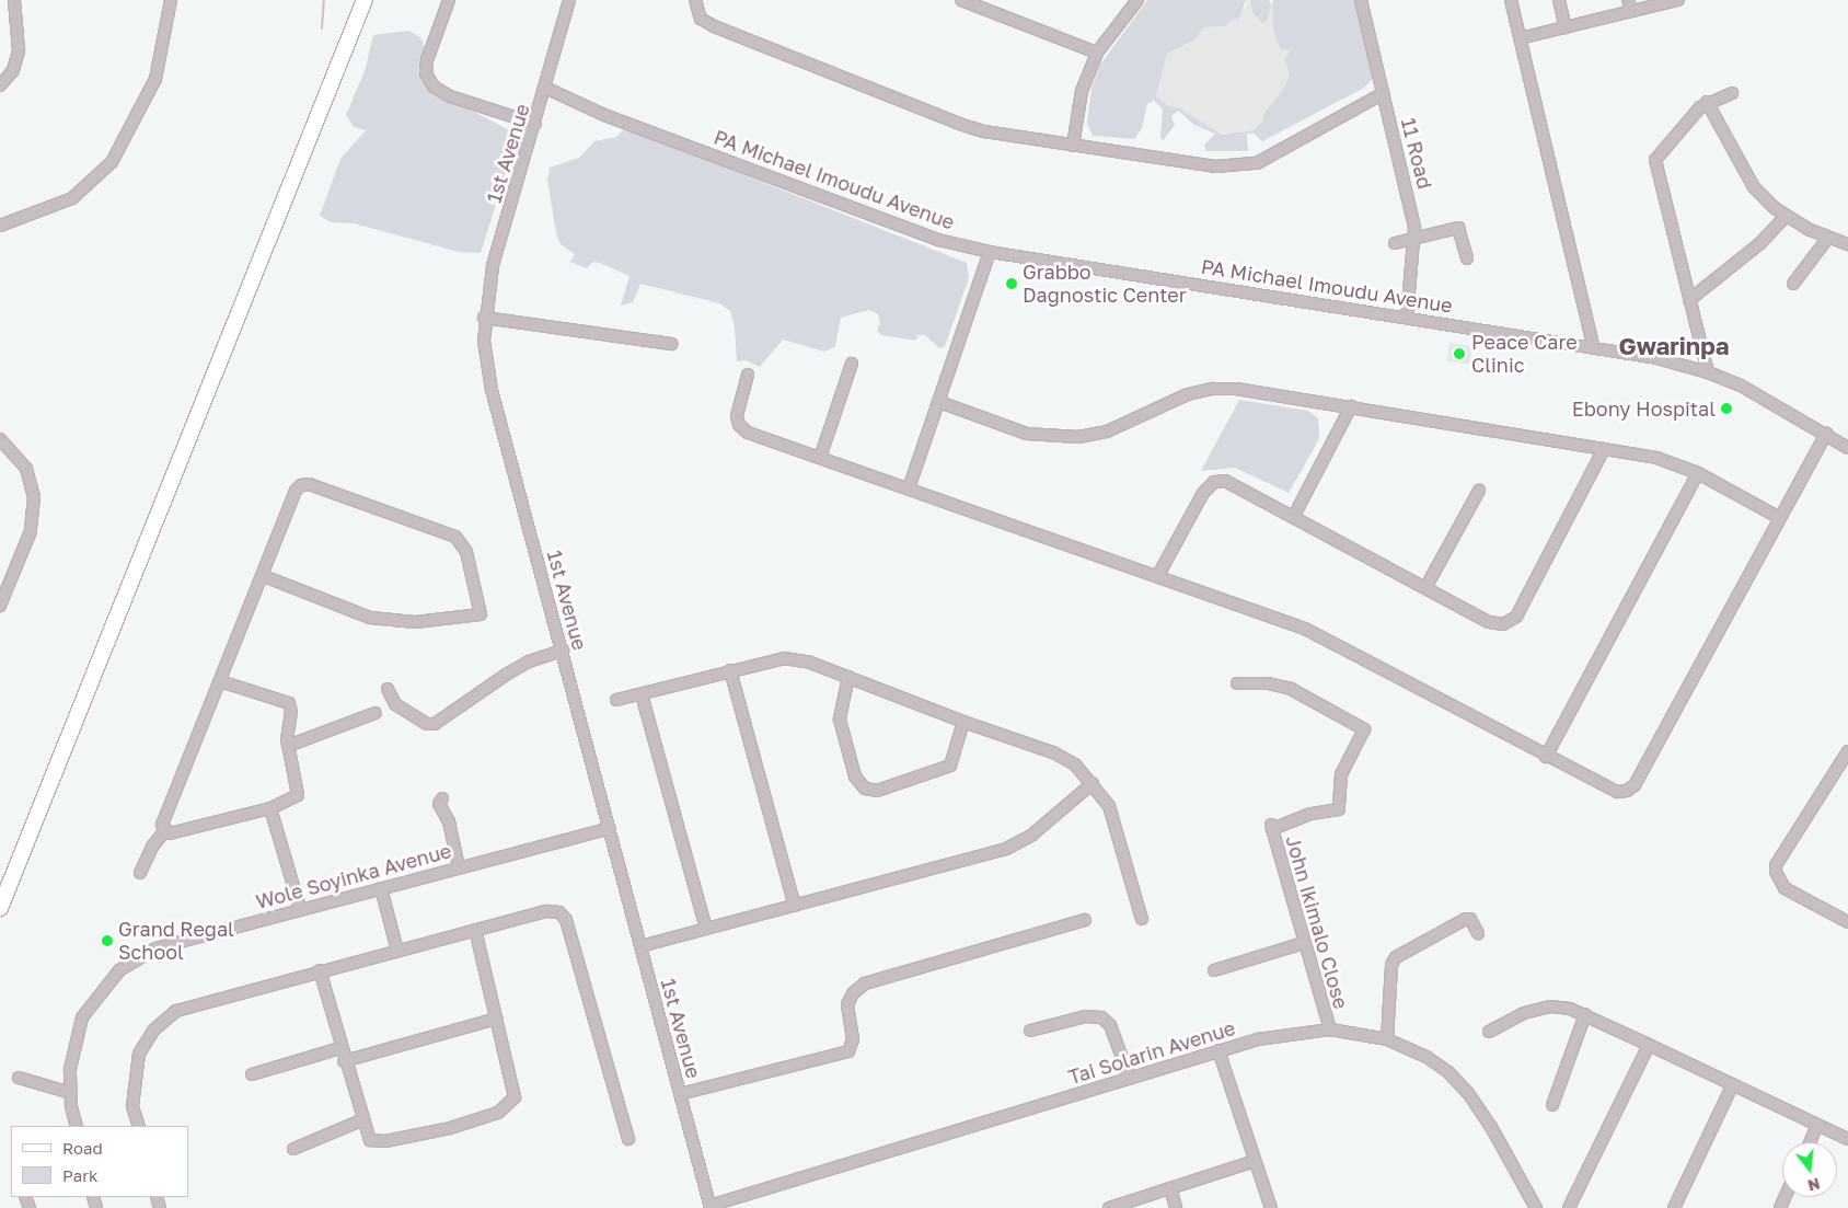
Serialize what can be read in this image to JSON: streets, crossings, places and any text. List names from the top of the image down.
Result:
{
  "streets": {
    "street": [
      "1st Avenue",
      "11 Road",
      "PA Michael Imoudu Avenue",
      "Wole Soyinka Avenue",
      "John Ikimalo Close",
      "Tai Solarin Avenue"
    ]
  },
  "crossings": [
    ["1st Avenue", "PA Michael Imoudu Avenue"],
    ["1st Avenue", "Wole Soyinka Avenue"],
    ["1st Avenue", "Tai Solarin Avenue"],
    ["11 Road", "PA Michael Imoudu Avenue"],
    ["John Ikimalo Close", "Tai Solarin Avenue"]
  ],
  "districts": ["Gwarinpa"],
  "places": [
    "Grabbo Dagnostic Center",
    "Peace Care Clinic",
    "Ebony Hospital",
    "Grand Regal School"
  ],
  "legend": ["Road", "Park"],
  "north": "bottom"
}
